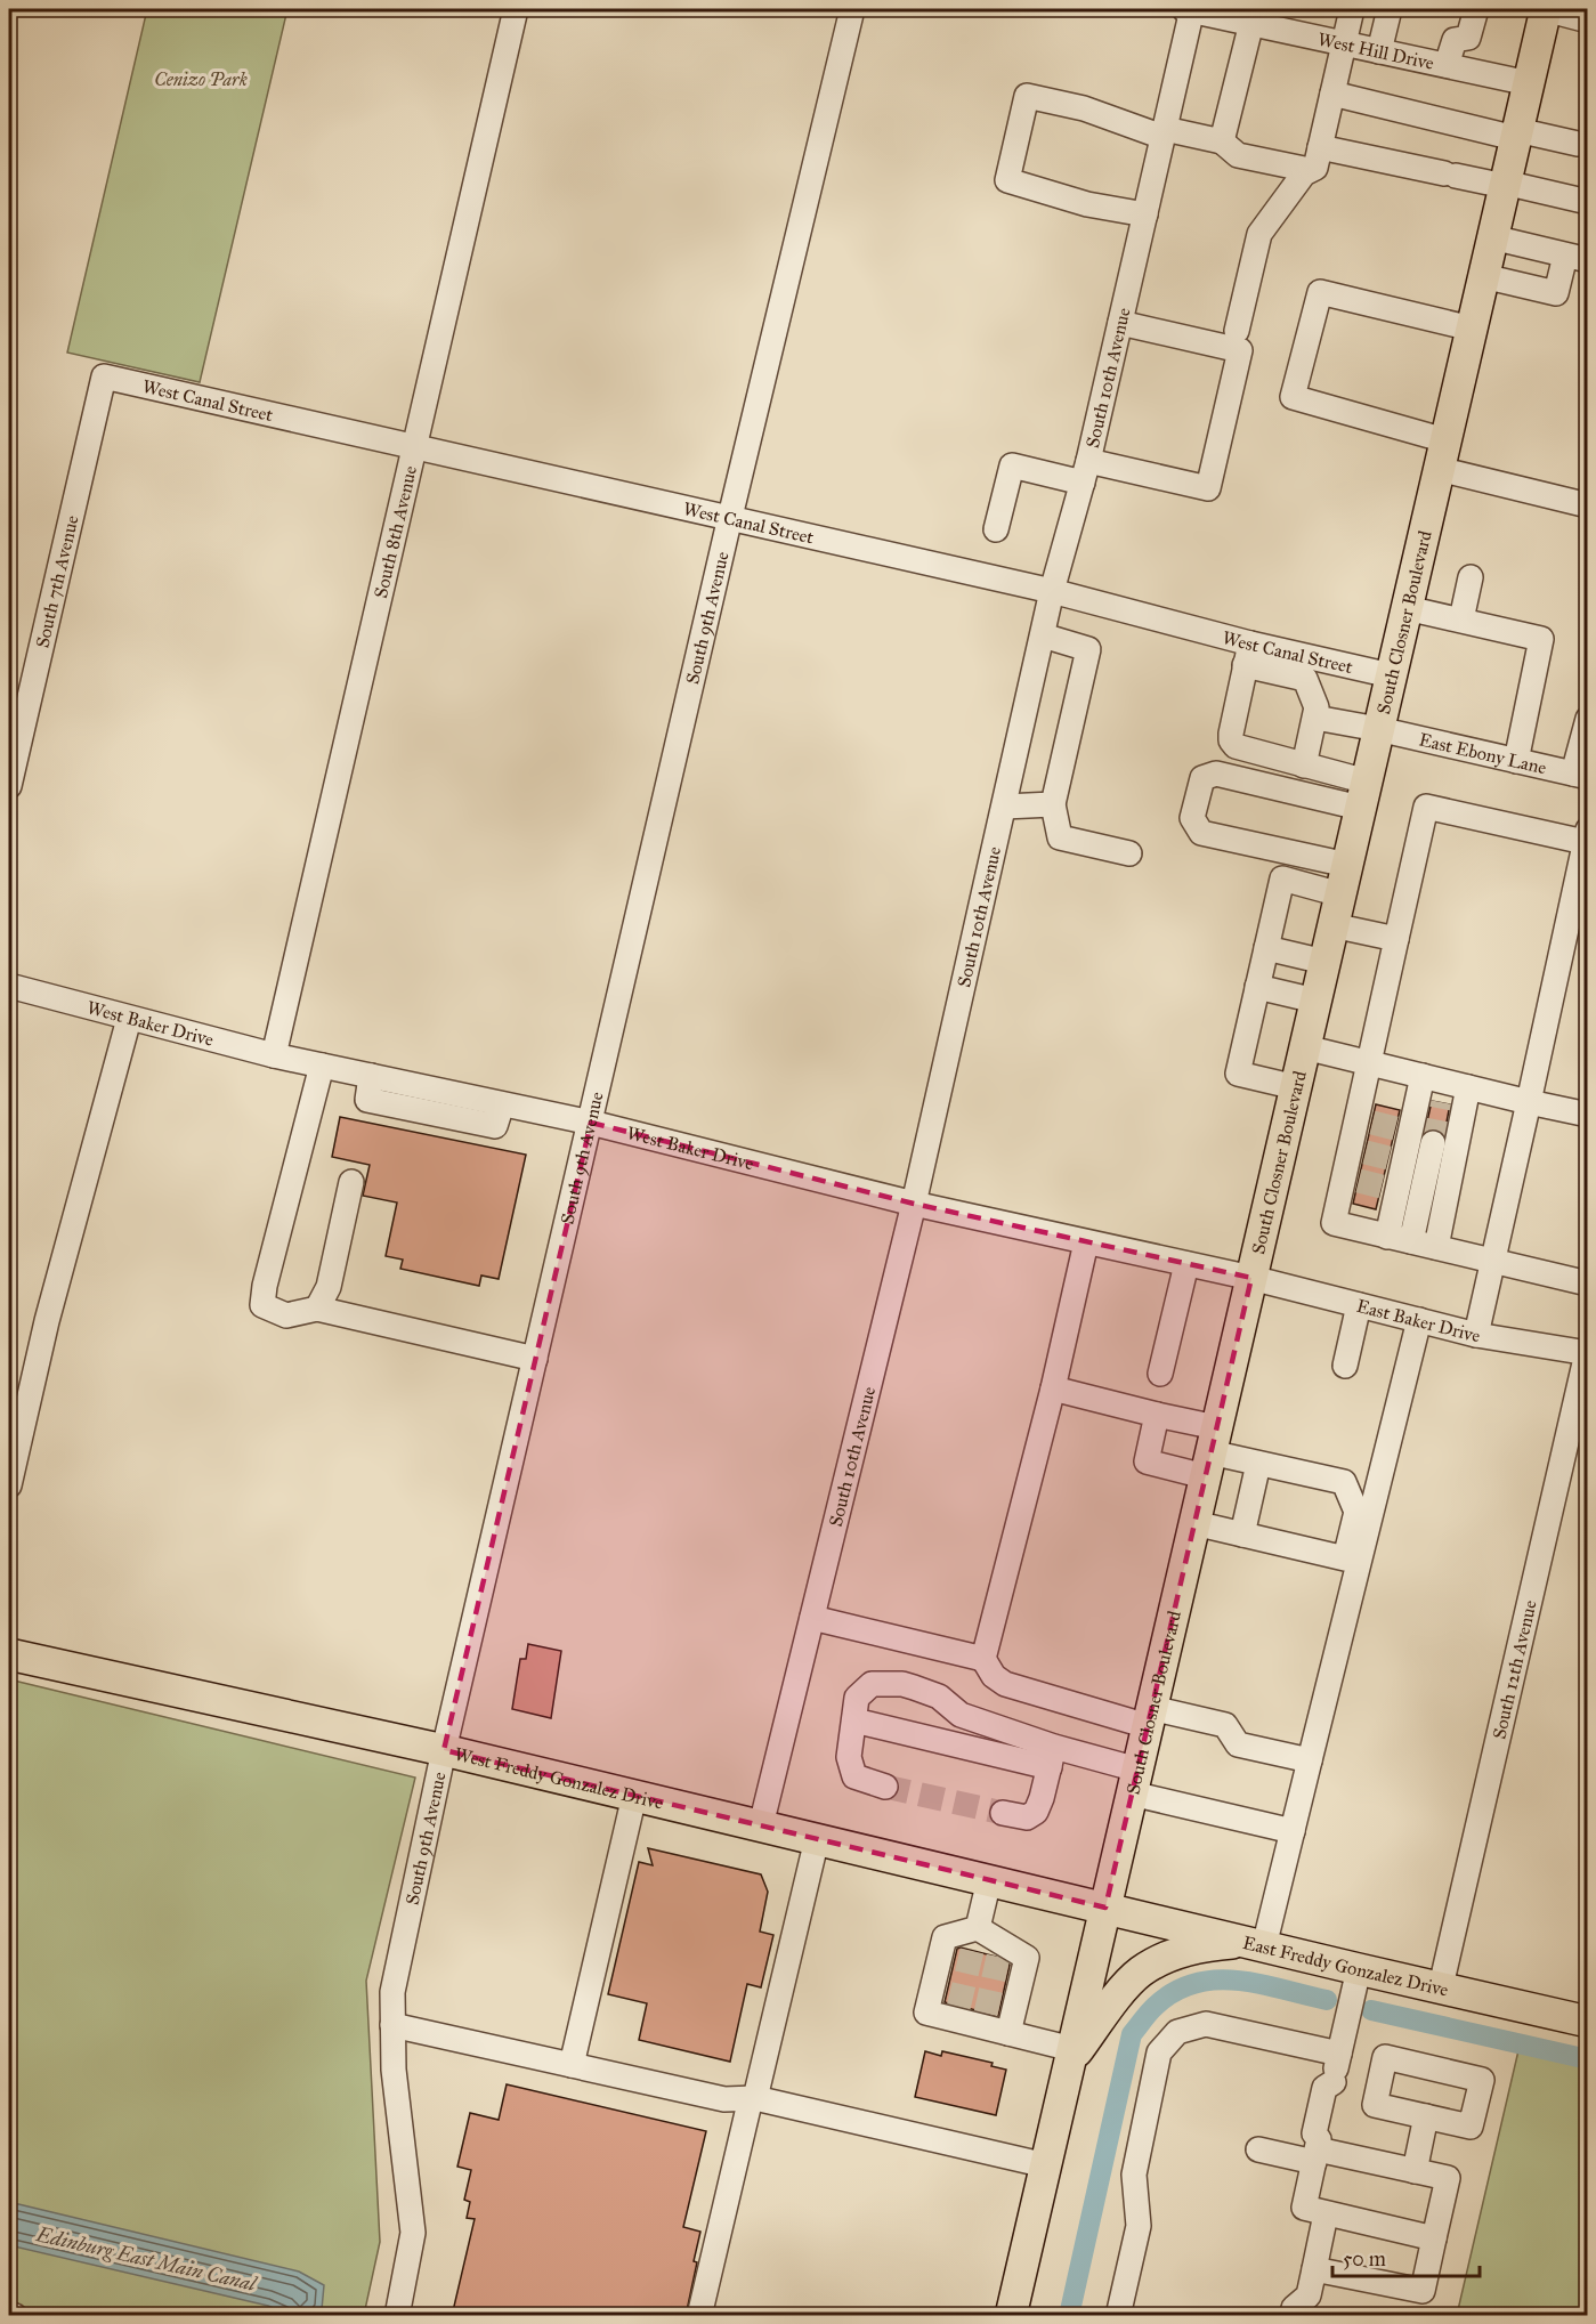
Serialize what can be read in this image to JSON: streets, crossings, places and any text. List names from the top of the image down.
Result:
{
  "streets": {
    "main road": ["South Closner Boulevard", "West Freddy Gonzalez Drive", "East Freddy Gonzalez Drive"],
    "street": [
      "West Hill Drive",
      "South 10th Avenue",
      "West Canal Street",
      "South 8th Avenue",
      "South 7th Avenue",
      "South 9th Avenue",
      "East Ebony Lane",
      "West Baker Drive",
      "East Baker Drive",
      "South 12th Avenue"
    ]
  },
  "crossings": [
    ["West Hill Drive", "South 10th Avenue"],
    ["West Hill Drive", "South Closner Boulevard"],
    ["South 10th Avenue", "West Canal Street"],
    ["South 10th Avenue", "West Baker Drive"],
    ["South 10th Avenue", "West Freddy Gonzalez Drive"],
    ["West Canal Street", "South 8th Avenue"],
    ["West Canal Street", "South 7th Avenue"],
    ["West Canal Street", "South 9th Avenue"],
    ["West Canal Street", "South Closner Boulevard"],
    ["South 8th Avenue", "West Baker Drive"],
    ["South 9th Avenue", "West Baker Drive"],
    ["South 9th Avenue", "West Freddy Gonzalez Drive"],
    ["South Closner Boulevard", "East Ebony Lane"],
    ["South Closner Boulevard", "West Baker Drive"],
    ["South Closner Boulevard", "East Baker Drive"],
    ["South Closner Boulevard", "West Freddy Gonzalez Drive"],
    ["South Closner Boulevard", "East Freddy Gonzalez Drive"],
    ["West Baker Drive", "East Baker Drive"],
    ["East Baker Drive", "South 12th Avenue"],
    ["South 12th Avenue", "East Freddy Gonzalez Drive"],
    ["West Freddy Gonzalez Drive", "East Freddy Gonzalez Drive"]
  ],
  "water": ["Edinburg East Main Canal"],
  "parks": ["Cenizo Park"],
  "scale_bar": "50 m"
}
